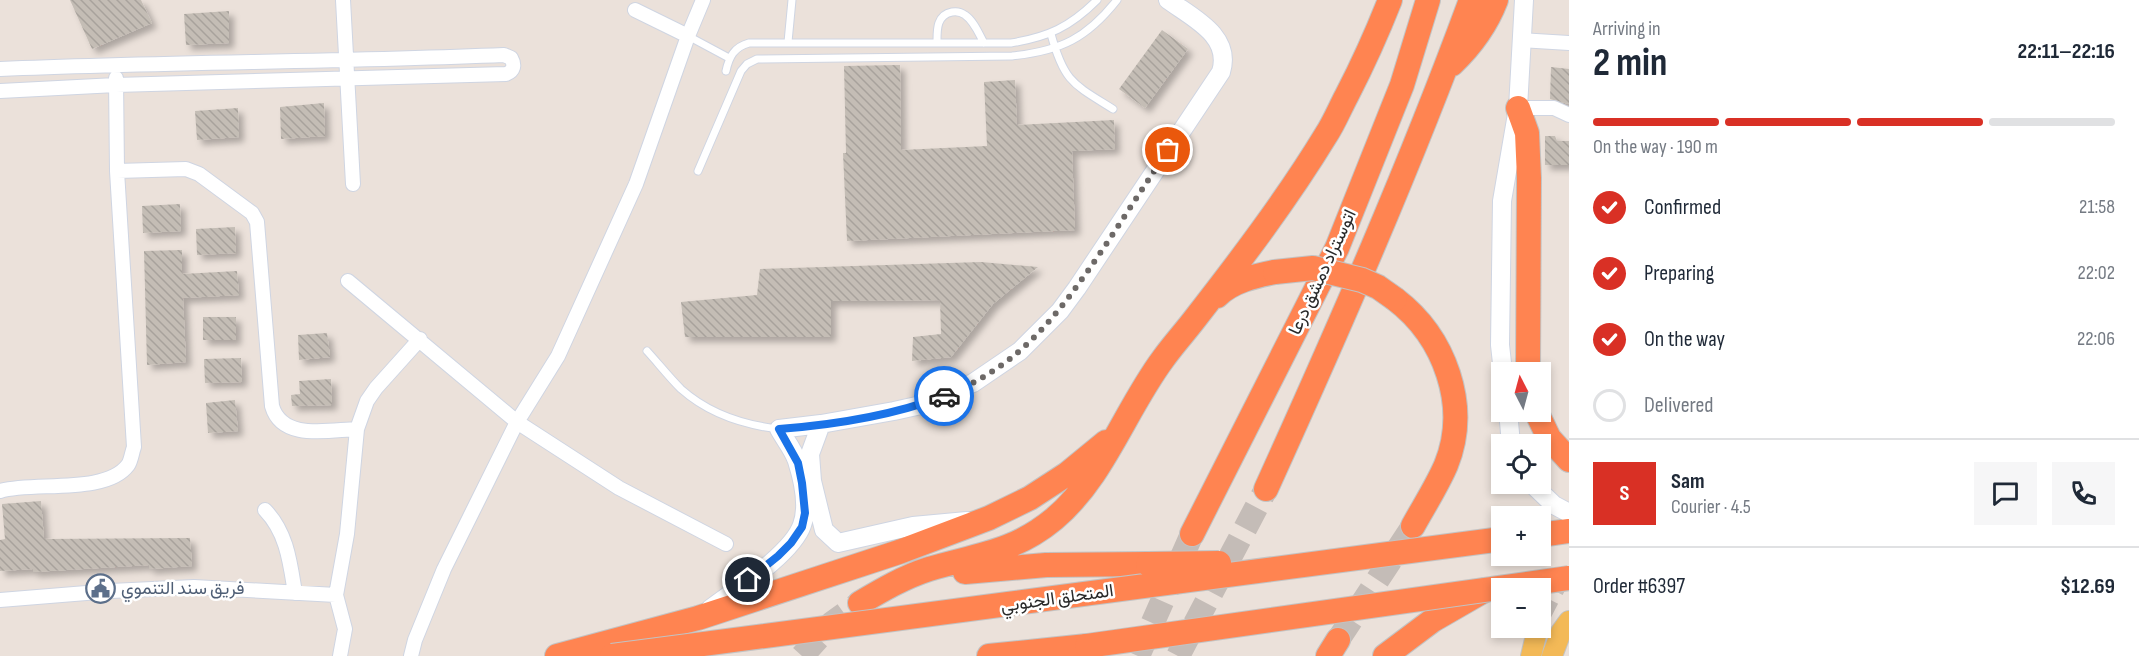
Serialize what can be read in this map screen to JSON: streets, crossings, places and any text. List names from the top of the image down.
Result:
{
  "streets": {
    "highway": ["اتوستراد دمشق درعا", "المتحلق الجنوبي"]
  },
  "places": {
    "public building": ["فريق سند التنموي"]
  },
  "north": "top",
  "page": {
    "heading": ["2 min", "Arriving in", "22:11–22:16"],
    "panel": [
      "Sam",
      "Courier · 4.5",
      "Order #6397",
      "$12.69"
    ],
    "bar": "On the way · 190 m",
    "list": [
      ["Confirmed", "21:58"],
      ["Preparing", "22:02"],
      ["On the way", "22:06"],
      "Delivered"
    ],
    "map_buttons": ["+", "−"],
    "round": "S"
  }
}
